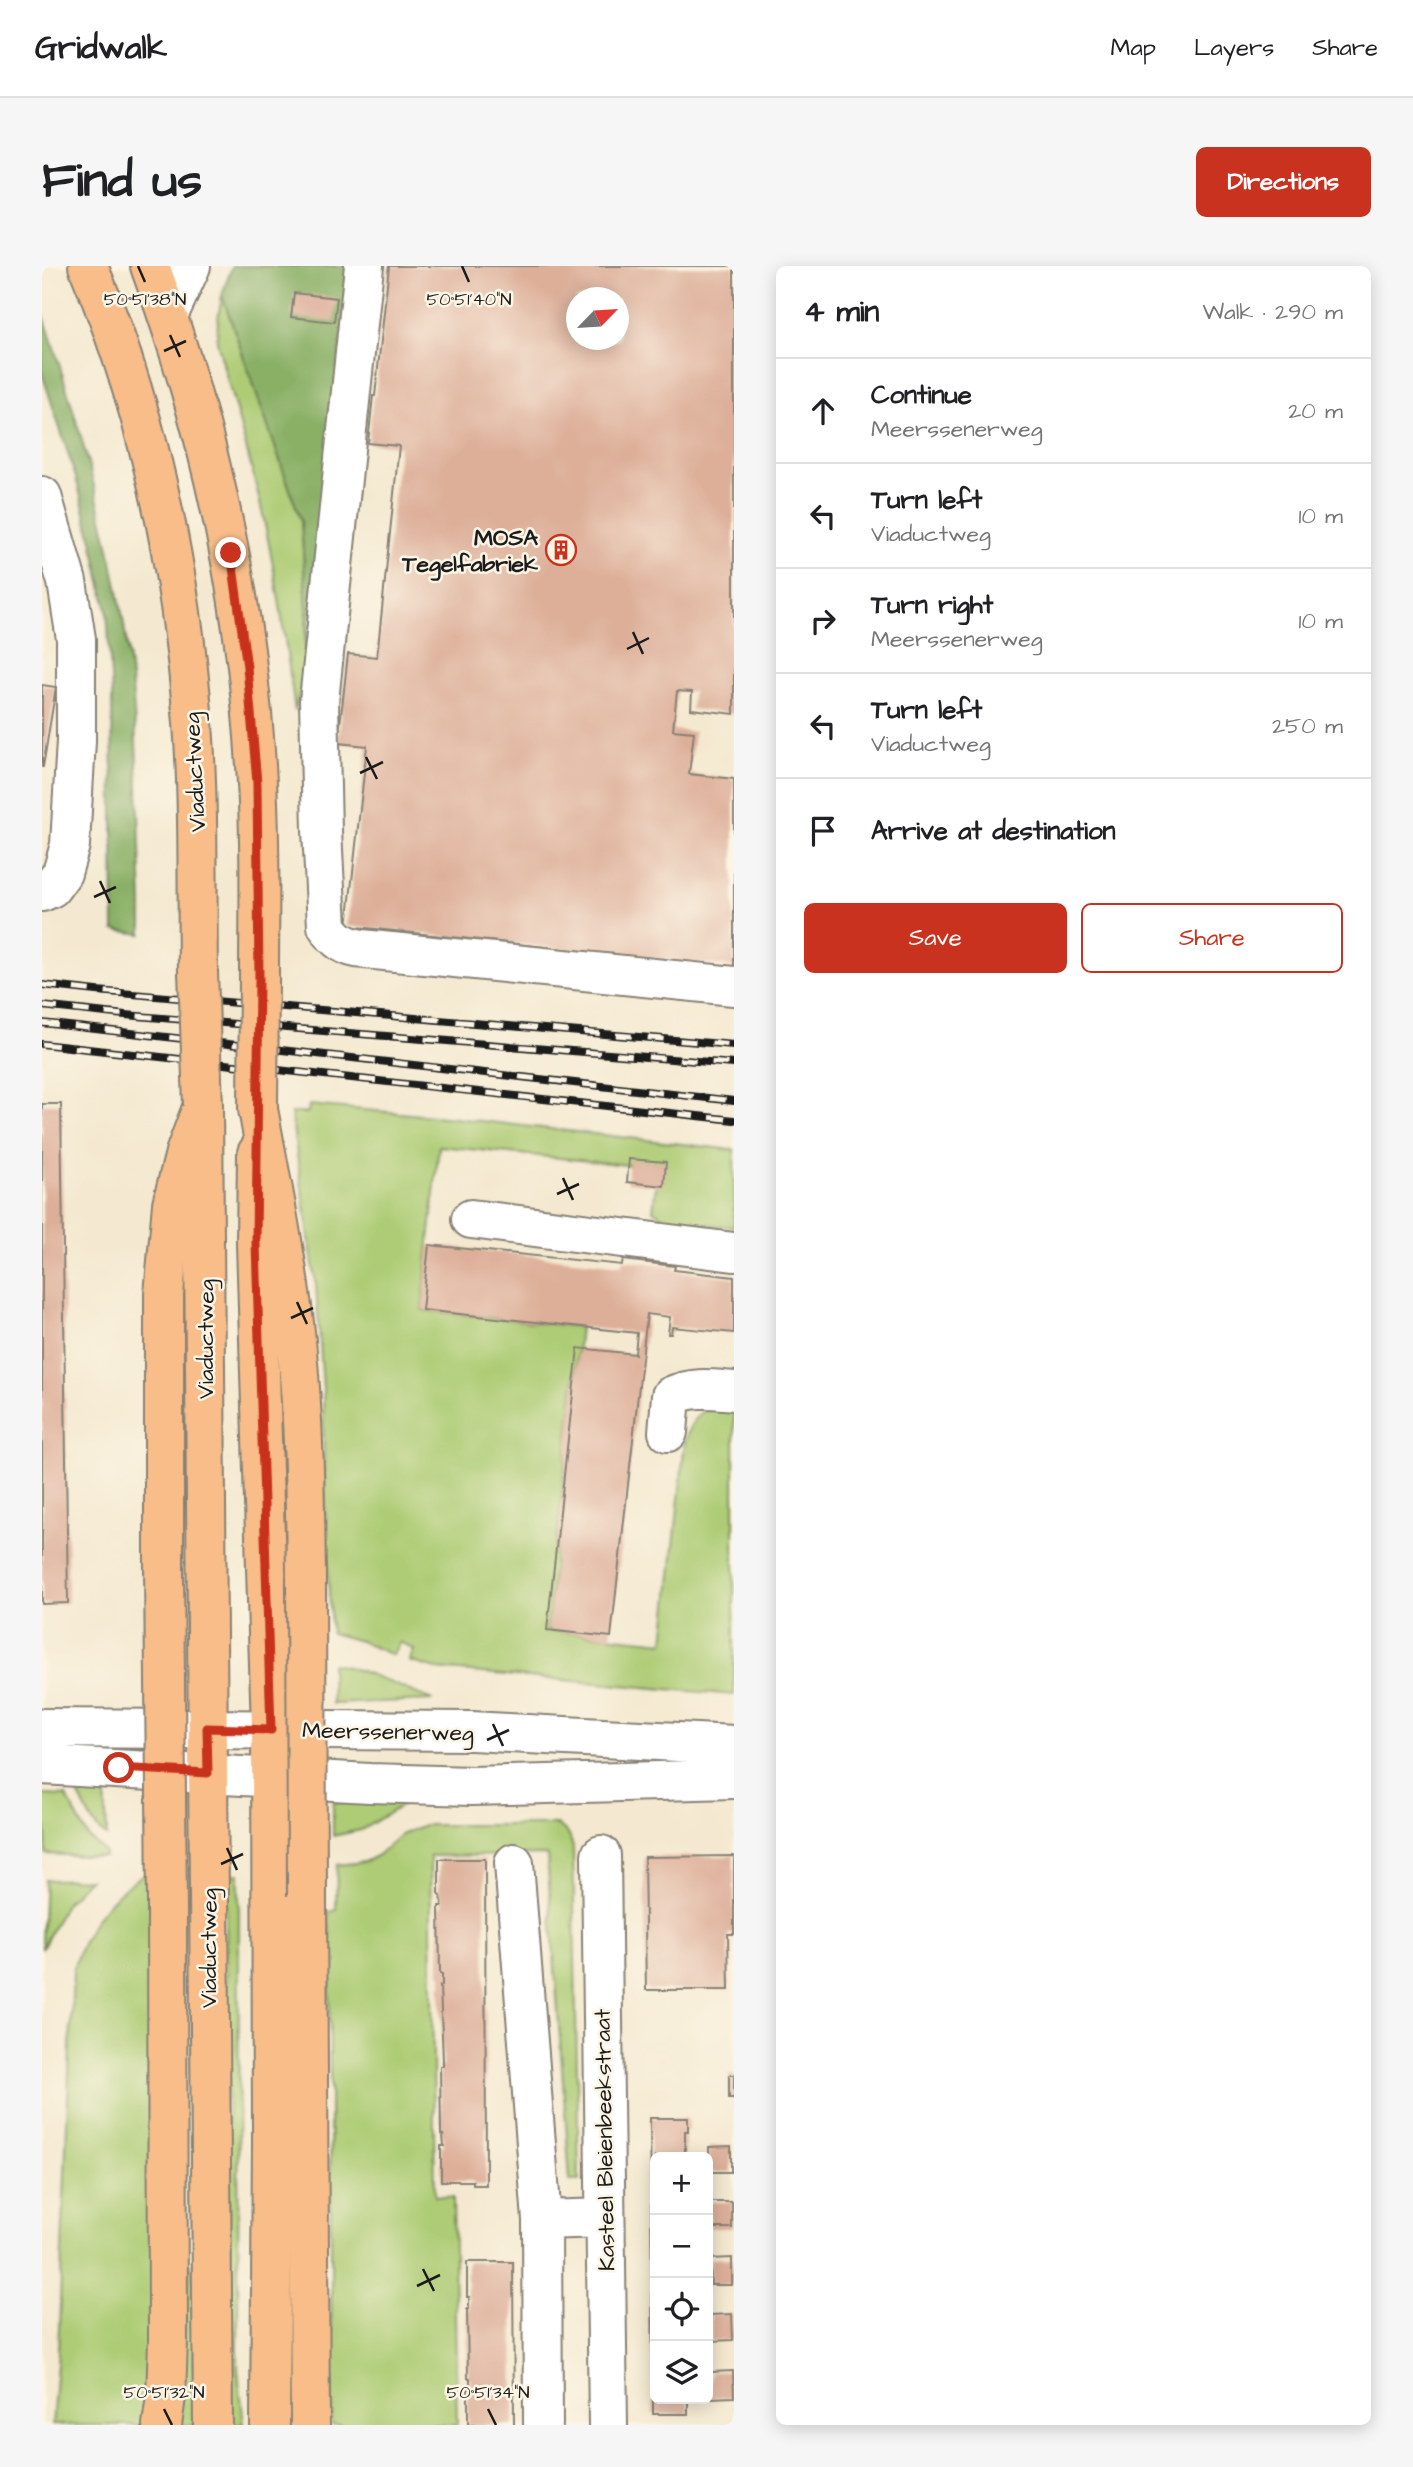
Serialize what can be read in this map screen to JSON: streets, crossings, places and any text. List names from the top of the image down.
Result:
{
  "streets": {
    "main road": ["Viaductweg"],
    "street": ["Meerssenerweg", "Kasteel Bleienbeekstraat"]
  },
  "crossings": [
    ["Viaductweg", "Meerssenerweg"]
  ],
  "places": {
    "building": ["MOSA Tegelfabriek"]
  },
  "north": "top right",
  "page": {
    "header": "Gridwalk",
    "nav": ["Map", "Layers", "Share"],
    "buttons": [
      "Directions",
      ["Save", "Share"]
    ],
    "title": "Find us",
    "heading": ["4 min", "Walk · 290 m"],
    "list": [
      ["Continue", "Meerssenerweg", "20 m"],
      ["Turn left", "Viaductweg", "10 m"],
      ["Turn right", "Meerssenerweg", "10 m"],
      ["Turn left", "Viaductweg", "250 m"],
      "Arrive at destination"
    ],
    "map_buttons": ["+", "−"]
  },
  "coordinates": [
    "50°51'38\"N",
    "50°51'40\"N",
    "50°51'32\"N",
    "50°51'34\"N"
  ]
}
